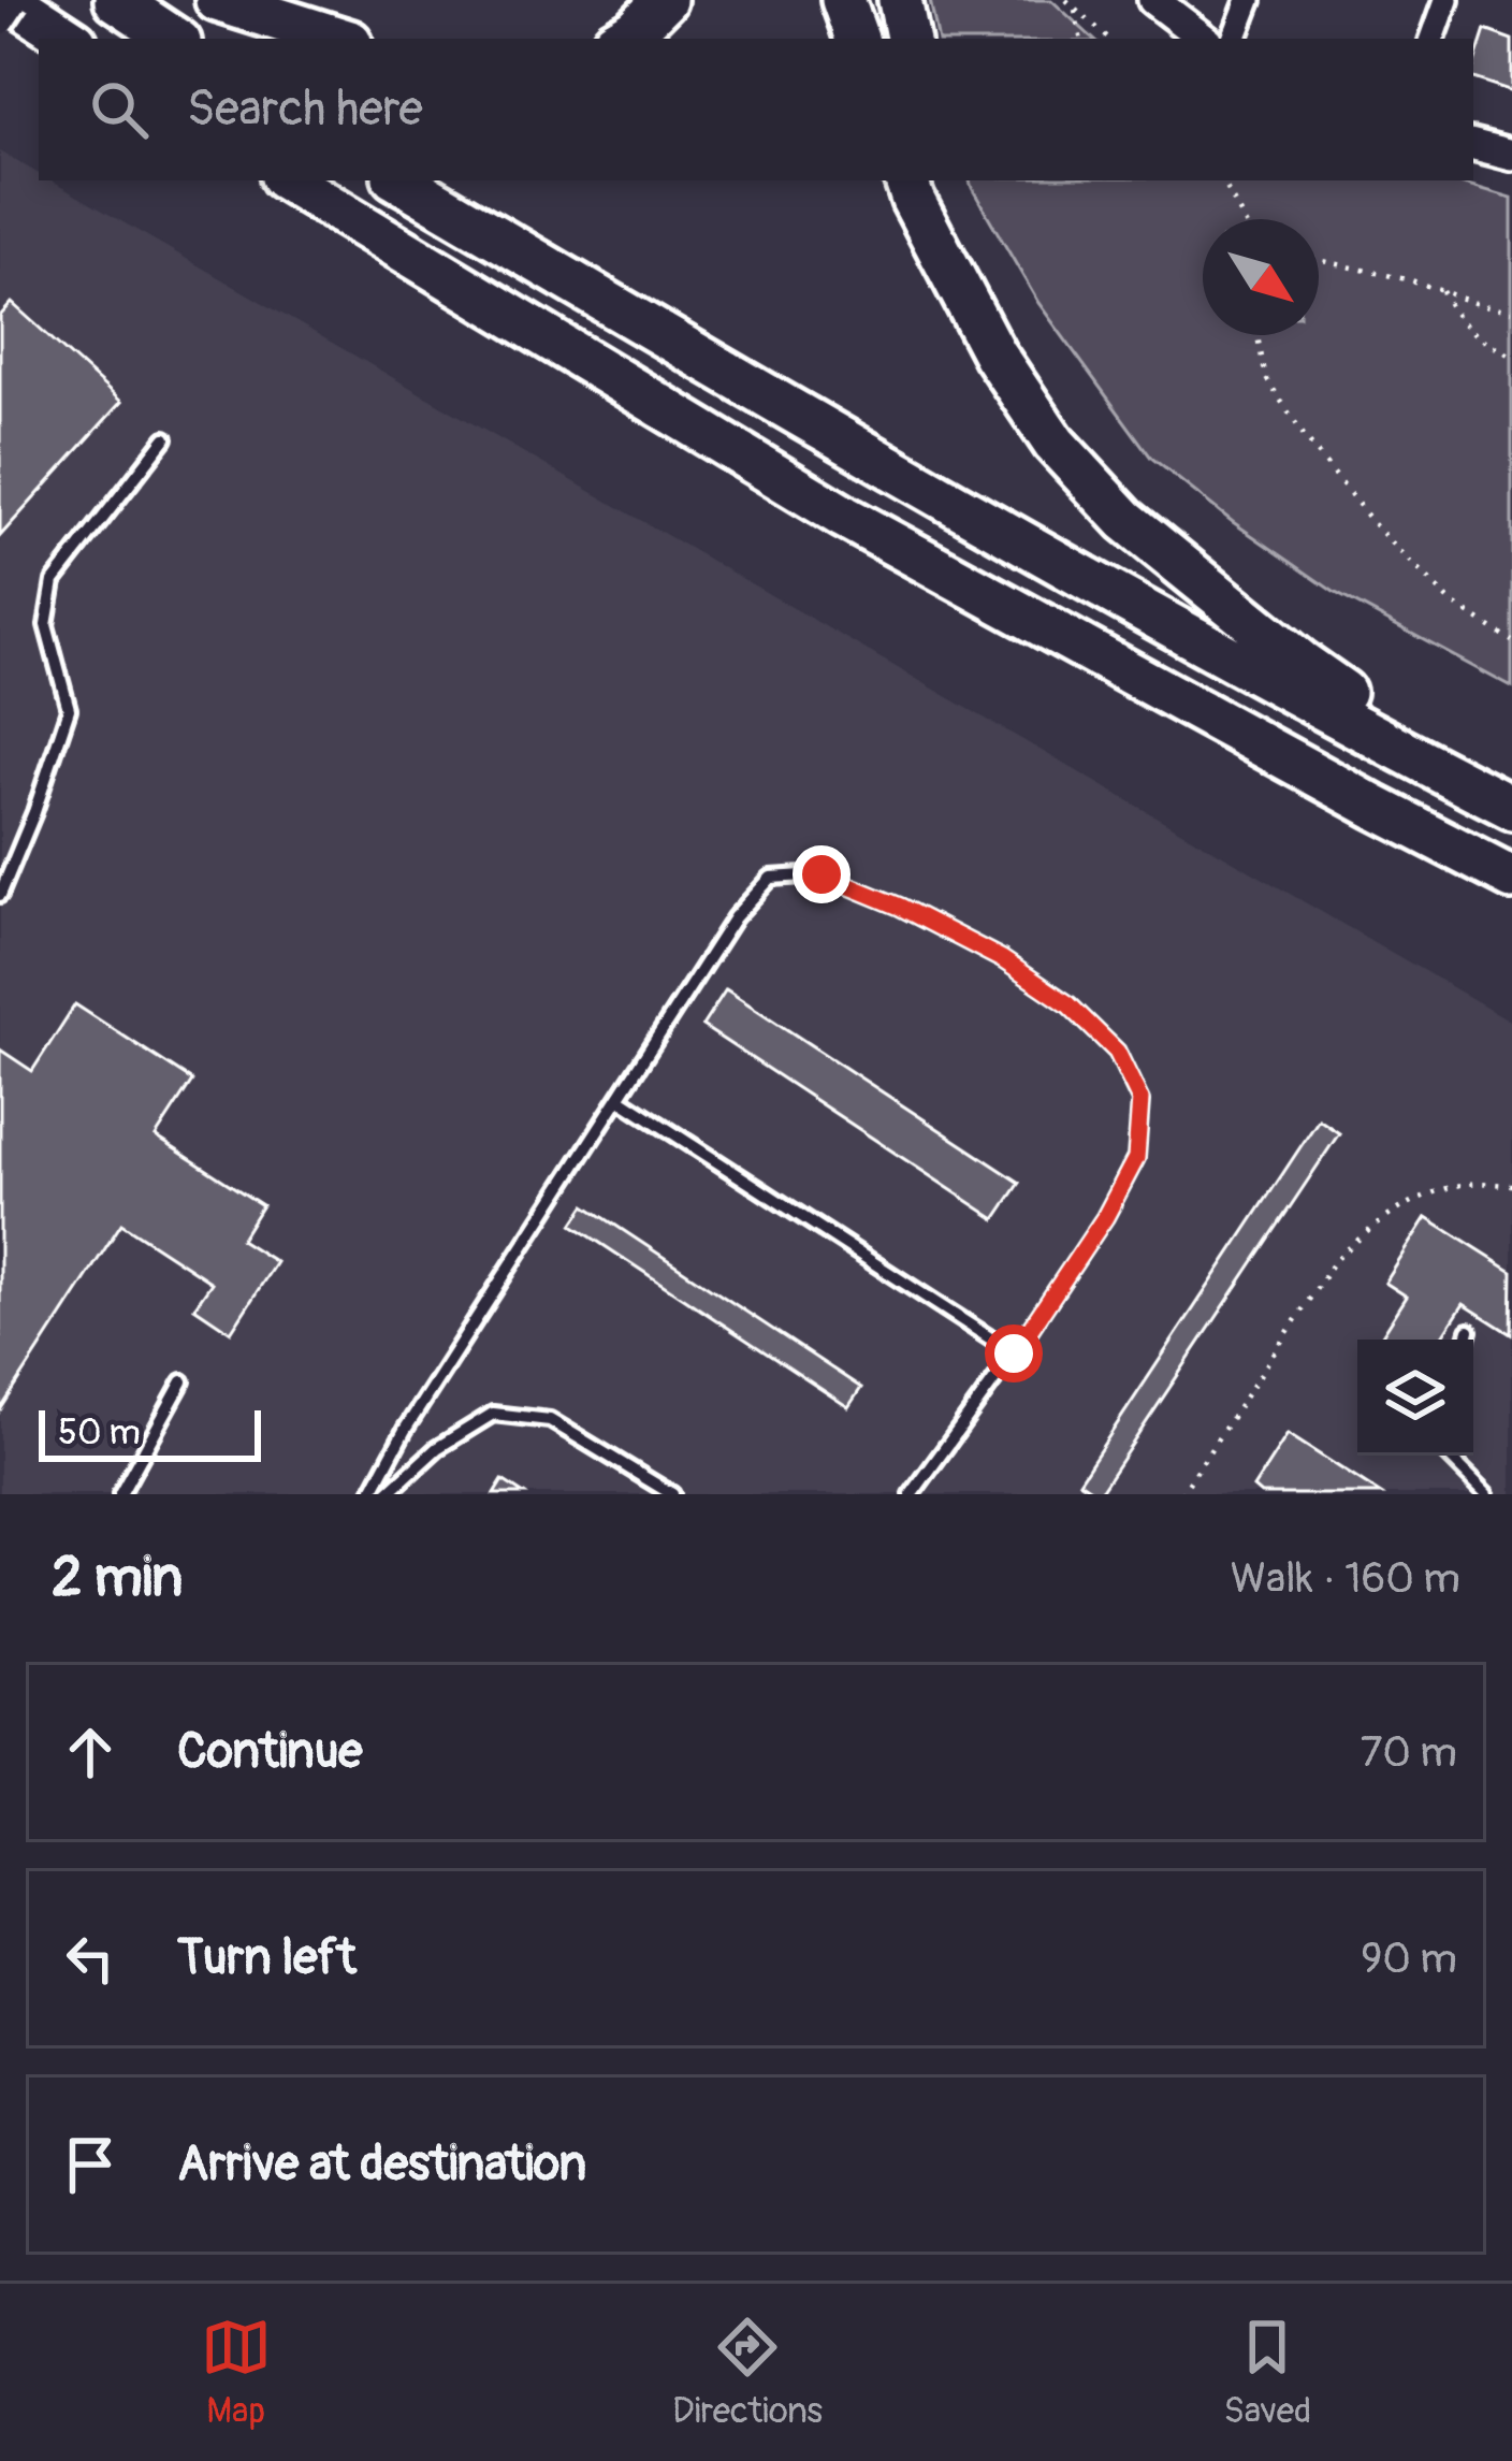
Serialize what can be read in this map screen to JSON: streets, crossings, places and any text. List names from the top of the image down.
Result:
{
  "scale_bar": "50 m",
  "north": "bottom right",
  "page": {
    "search": "Search here",
    "scale": "50 m",
    "heading": ["2 min", "Walk · 160 m"],
    "list": [
      ["Continue", "70 m"],
      ["Turn left", "90 m"],
      "Arrive at destination"
    ],
    "nav": ["Map", "Directions", "Saved"]
  }
}
